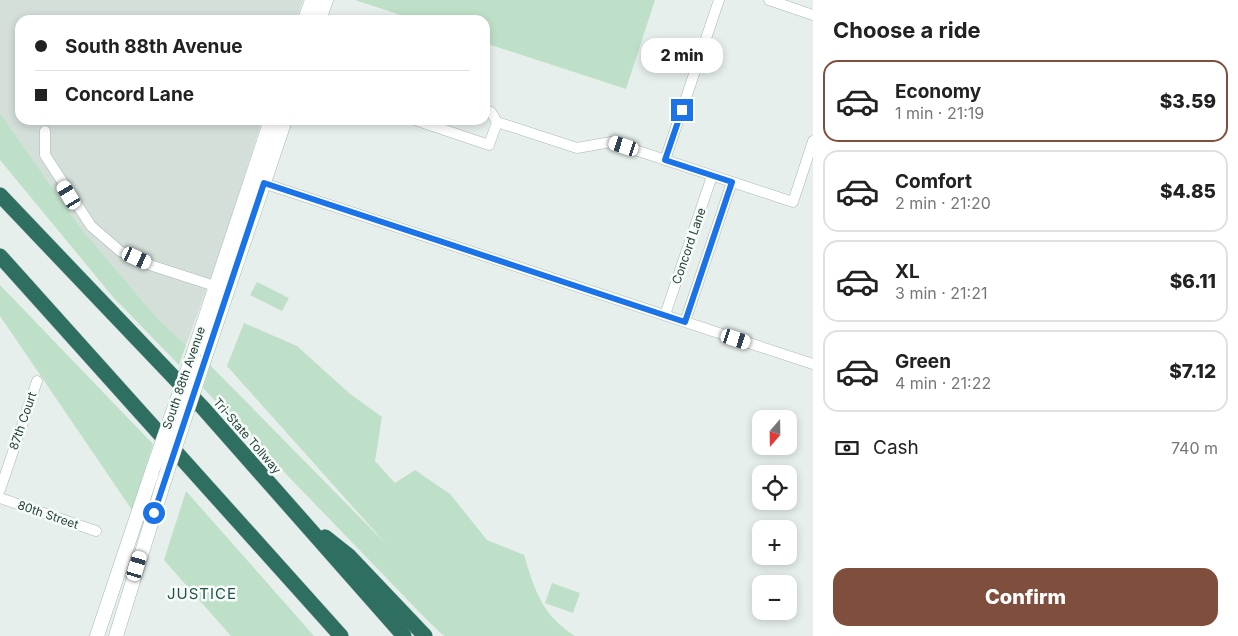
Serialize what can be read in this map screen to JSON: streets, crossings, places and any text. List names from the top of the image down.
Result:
{
  "streets": {
    "highway": ["Tri-State Tollway"],
    "street": [
      "Concord Lane",
      "South 88th Avenue",
      "87th Court",
      "80th Street"
    ]
  },
  "districts": ["JUSTICE"],
  "north": "bottom",
  "page": {
    "heading": "Choose a ride",
    "banner": ["South 88th Avenue", "Concord Lane"],
    "bubble": "2 min",
    "list": [
      {
        "name": "Economy",
        "note": "1 min · 21:19",
        "value": "$3.59"
      },
      {
        "name": "Comfort",
        "note": "2 min · 21:20",
        "value": "$4.85"
      },
      {
        "name": "XL",
        "note": "3 min · 21:21",
        "value": "$6.11"
      },
      {
        "name": "Green",
        "note": "4 min · 21:22",
        "value": "$7.12"
      }
    ],
    "map_buttons": ["+", "−"],
    "pay": ["Cash", "740 m"],
    "buttons": "Confirm"
  }
}
